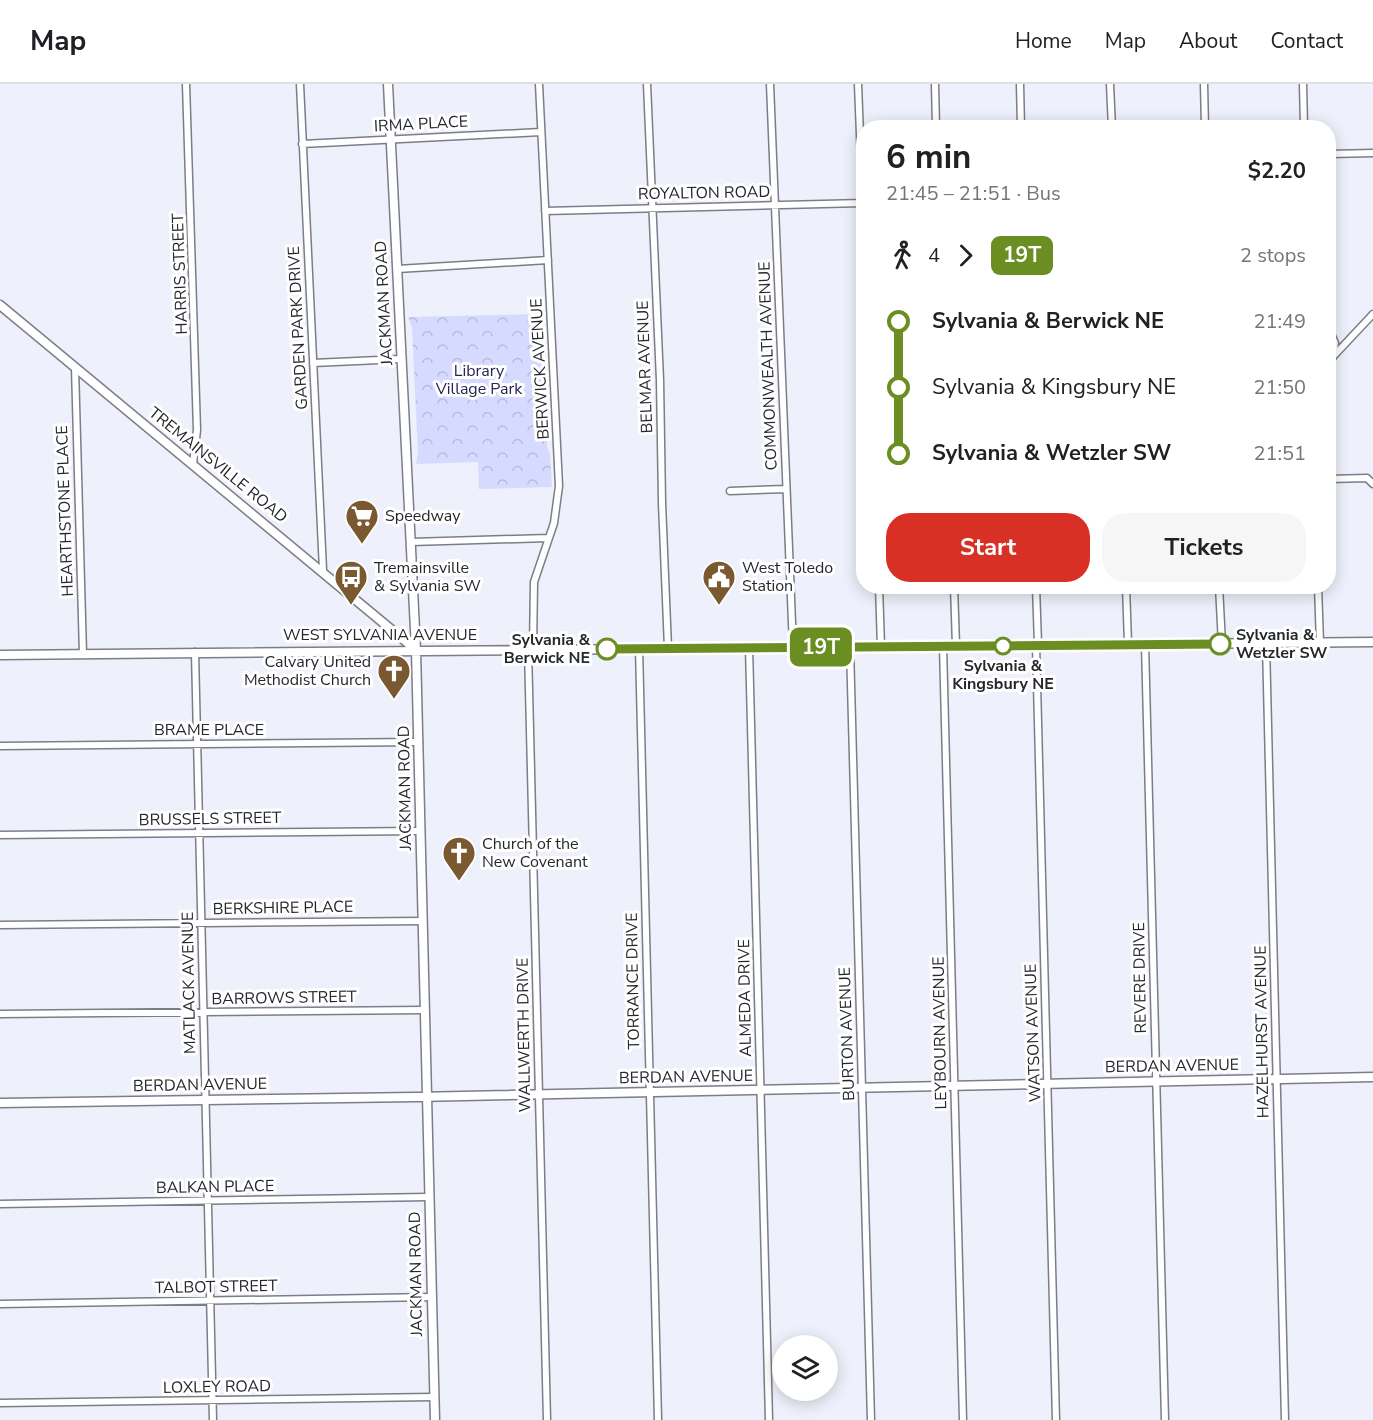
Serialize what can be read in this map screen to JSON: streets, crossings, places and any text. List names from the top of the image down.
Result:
{
  "streets": {
    "street": [
      "IRMA PLACE",
      "ROYALTON ROAD",
      "HARRIS STREET",
      "JACKMAN ROAD",
      "GARDEN PARK DRIVE",
      "COMMONWEALTH AVENUE",
      "BELMAR AVENUE",
      "BERWICK AVENUE",
      "TREMAINSVILLE ROAD",
      "HEARTHSTONE PLACE",
      "WEST SYLVANIA AVENUE",
      "BRAME PLACE",
      "BRUSSELS STREET",
      "BERKSHIRE PLACE",
      "REVERE DRIVE",
      "TORRANCE DRIVE",
      "MATLACK AVENUE",
      "BARROWS STREET",
      "ALMEDA DRIVE",
      "HAZELHURST AVENUE",
      "LEYBOURN AVENUE",
      "WATSON AVENUE",
      "BURTON AVENUE",
      "WALLWERTH DRIVE",
      "BERDAN AVENUE",
      "BALKAN PLACE",
      "TALBOT STREET",
      "LOXLEY ROAD"
    ]
  },
  "crossings": [
    ["IRMA PLACE", "JACKMAN ROAD"],
    ["IRMA PLACE", "GARDEN PARK DRIVE"],
    ["IRMA PLACE", "BERWICK AVENUE"],
    ["ROYALTON ROAD", "COMMONWEALTH AVENUE"],
    ["ROYALTON ROAD", "BELMAR AVENUE"],
    ["ROYALTON ROAD", "BERWICK AVENUE"],
    ["HARRIS STREET", "TREMAINSVILLE ROAD"],
    ["JACKMAN ROAD", "TREMAINSVILLE ROAD"],
    ["JACKMAN ROAD", "WEST SYLVANIA AVENUE"],
    ["JACKMAN ROAD", "BRAME PLACE"],
    ["JACKMAN ROAD", "BRUSSELS STREET"],
    ["JACKMAN ROAD", "BERKSHIRE PLACE"],
    ["JACKMAN ROAD", "BARROWS STREET"],
    ["JACKMAN ROAD", "BERDAN AVENUE"],
    ["JACKMAN ROAD", "BALKAN PLACE"],
    ["JACKMAN ROAD", "TALBOT STREET"],
    ["JACKMAN ROAD", "LOXLEY ROAD"],
    ["GARDEN PARK DRIVE", "TREMAINSVILLE ROAD"],
    ["COMMONWEALTH AVENUE", "WEST SYLVANIA AVENUE"],
    ["BELMAR AVENUE", "WEST SYLVANIA AVENUE"],
    ["BERWICK AVENUE", "WEST SYLVANIA AVENUE"],
    ["BERWICK AVENUE", "WALLWERTH DRIVE"],
    ["TREMAINSVILLE ROAD", "HEARTHSTONE PLACE"],
    ["TREMAINSVILLE ROAD", "WEST SYLVANIA AVENUE"],
    ["HEARTHSTONE PLACE", "WEST SYLVANIA AVENUE"],
    ["WEST SYLVANIA AVENUE", "REVERE DRIVE"],
    ["WEST SYLVANIA AVENUE", "TORRANCE DRIVE"],
    ["WEST SYLVANIA AVENUE", "MATLACK AVENUE"],
    ["WEST SYLVANIA AVENUE", "ALMEDA DRIVE"],
    ["WEST SYLVANIA AVENUE", "HAZELHURST AVENUE"],
    ["WEST SYLVANIA AVENUE", "LEYBOURN AVENUE"],
    ["WEST SYLVANIA AVENUE", "WATSON AVENUE"],
    ["WEST SYLVANIA AVENUE", "BURTON AVENUE"],
    ["WEST SYLVANIA AVENUE", "WALLWERTH DRIVE"],
    ["BRAME PLACE", "MATLACK AVENUE"],
    ["BRUSSELS STREET", "MATLACK AVENUE"],
    ["BERKSHIRE PLACE", "MATLACK AVENUE"],
    ["REVERE DRIVE", "BERDAN AVENUE"],
    ["TORRANCE DRIVE", "BERDAN AVENUE"],
    ["MATLACK AVENUE", "BARROWS STREET"],
    ["MATLACK AVENUE", "BERDAN AVENUE"],
    ["MATLACK AVENUE", "BALKAN PLACE"],
    ["MATLACK AVENUE", "TALBOT STREET"],
    ["MATLACK AVENUE", "LOXLEY ROAD"],
    ["ALMEDA DRIVE", "BERDAN AVENUE"],
    ["HAZELHURST AVENUE", "BERDAN AVENUE"],
    ["LEYBOURN AVENUE", "BERDAN AVENUE"],
    ["WATSON AVENUE", "BERDAN AVENUE"],
    ["BURTON AVENUE", "BERDAN AVENUE"],
    ["WALLWERTH DRIVE", "BERDAN AVENUE"]
  ],
  "parks": ["Library Village Park"],
  "places": {
    "supermarket": ["Speedway"],
    "bus stop": ["Tremainsville & Sylvania SW"],
    "public building": ["West Toledo Station"],
    "other": ["Sylvania & Wetzler SW", "Sylvania & Kingsbury NE", "Sylvania & Berwick NE"],
    "church": ["Calvary United Methodist Church", "Church of the New Covenant"]
  },
  "lines": ["bus line 19T"],
  "page": {
    "header": "Map",
    "nav": [
      "Home",
      "Map",
      "About",
      "Contact"
    ],
    "on_map": "19T",
    "heading": ["6 min", "21:45 – 21:51 · Bus", "$2.20"],
    "legs": ["4", "19T", "2 stops"],
    "list": [
      {
        "name": "Sylvania & Berwick NE",
        "value": "21:49"
      },
      {
        "name": "Sylvania & Kingsbury NE",
        "value": "21:50"
      },
      {
        "name": "Sylvania & Wetzler SW",
        "value": "21:51"
      }
    ],
    "buttons": ["Start", "Tickets"]
  }
}
